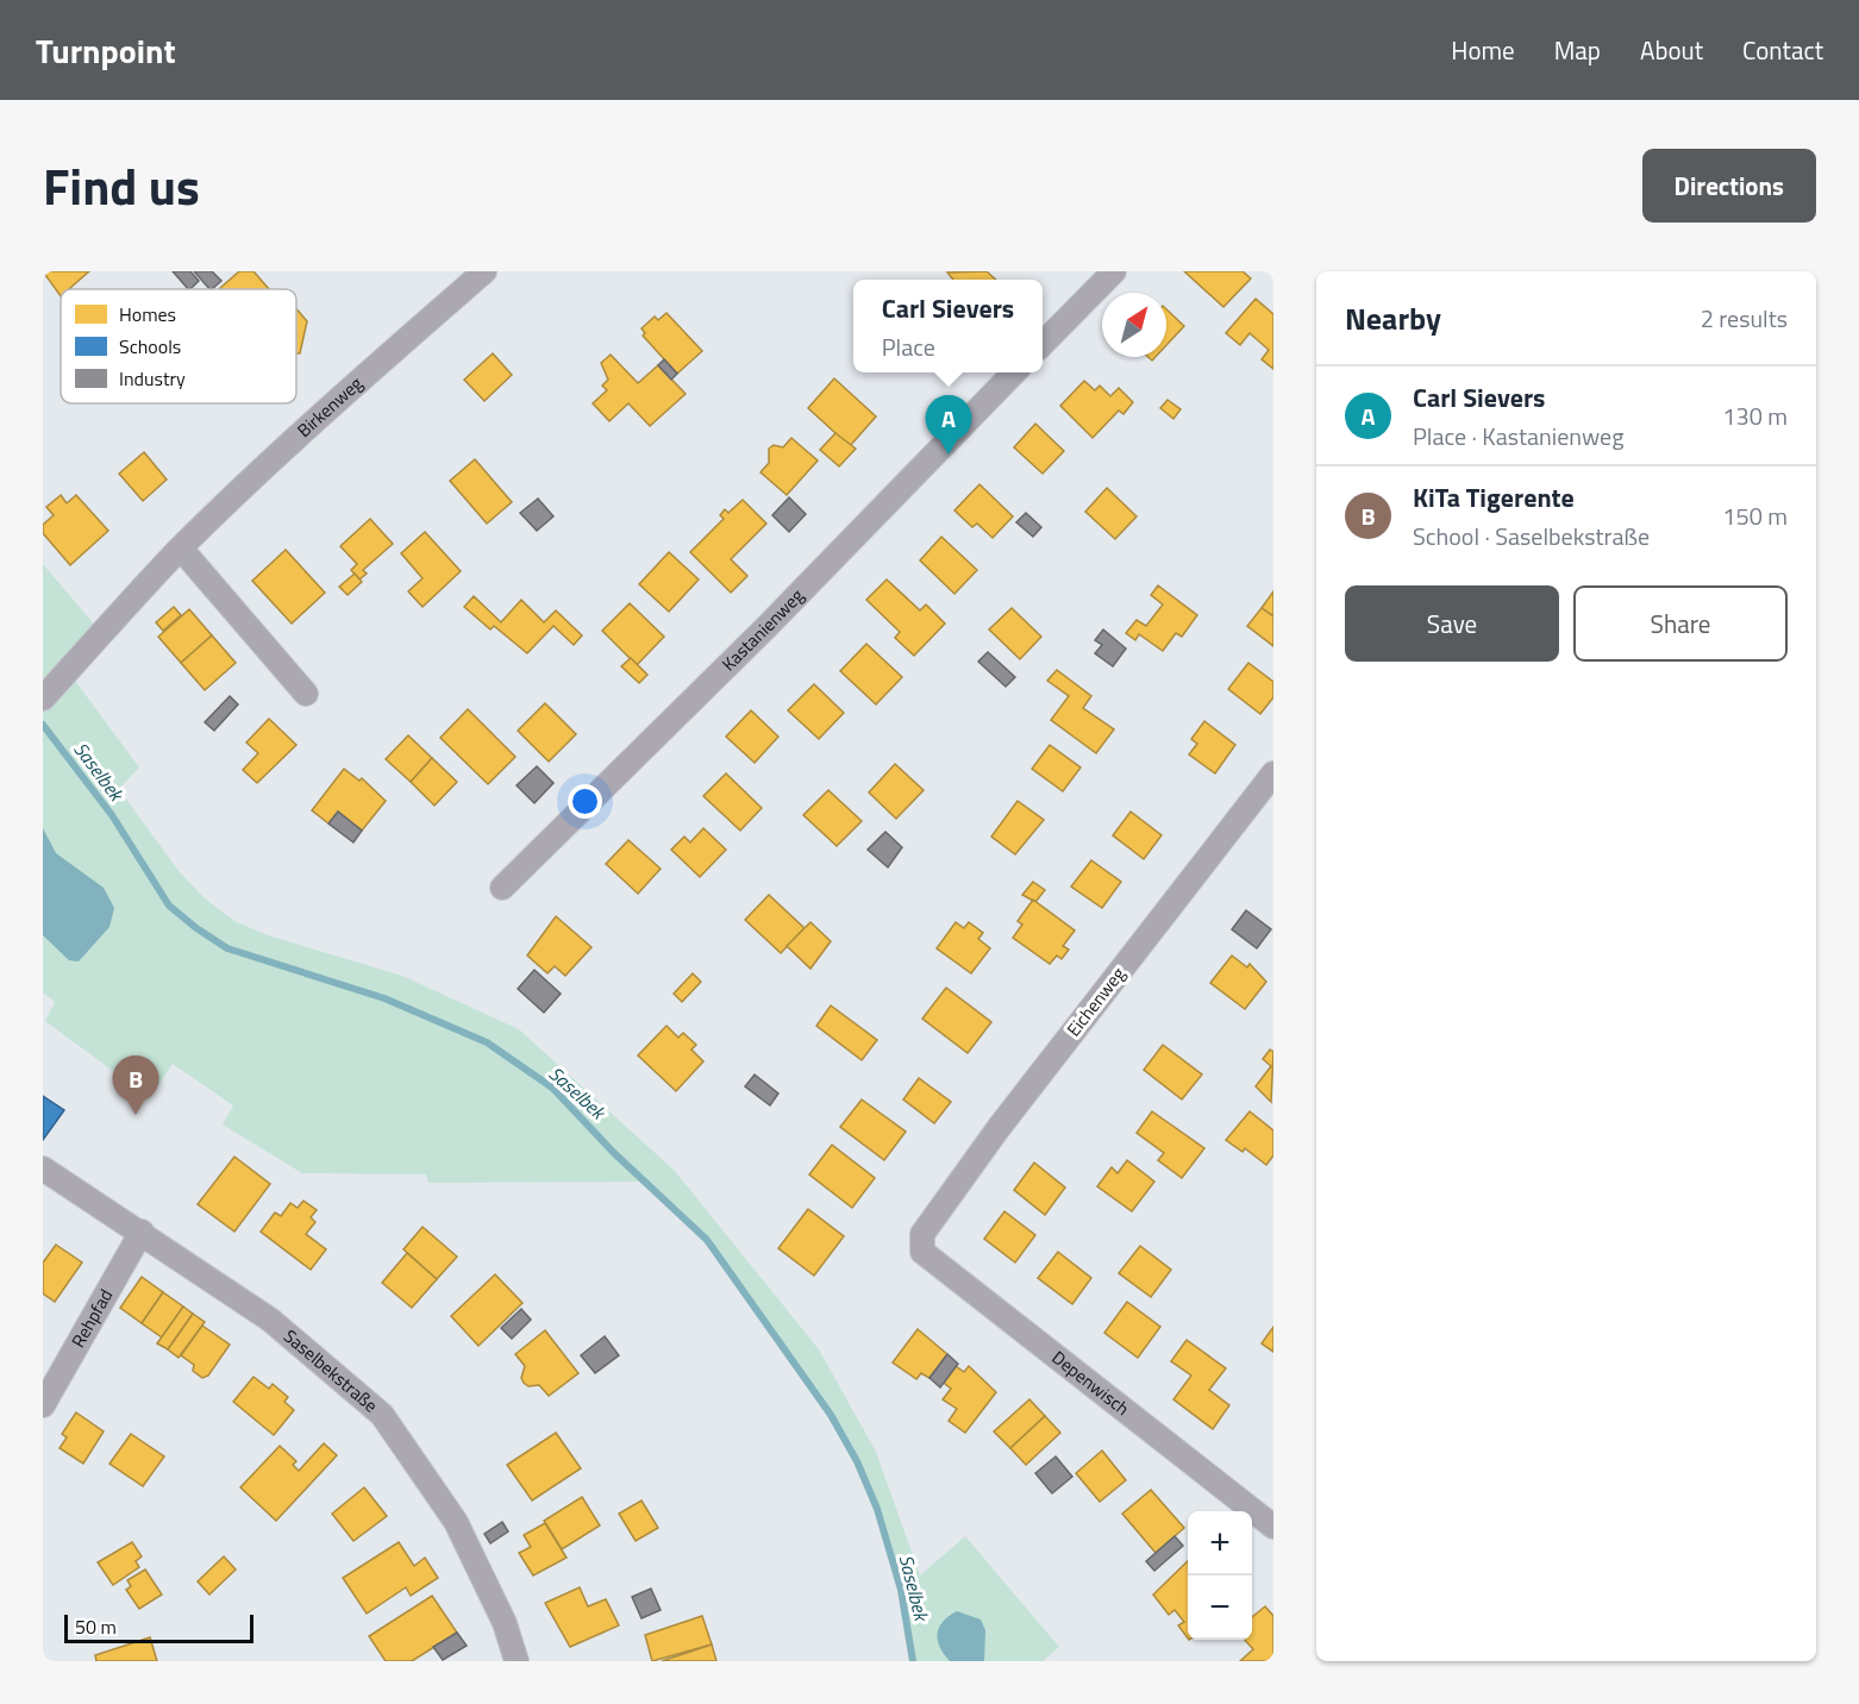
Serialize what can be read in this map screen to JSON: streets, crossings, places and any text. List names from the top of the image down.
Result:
{
  "streets": {
    "street": [
      "Birkenweg",
      "Kastanienweg",
      "Eichenweg",
      "Rehpfad",
      "Saselbekstraße",
      "Depenwisch"
    ]
  },
  "crossings": [
    ["Eichenweg", "Depenwisch"],
    ["Rehpfad", "Saselbekstraße"]
  ],
  "water": ["Saselbek"],
  "legend": ["Homes", "Schools", "Industry"],
  "scale_bar": "50 m",
  "north": "top right",
  "page": {
    "header": "Turnpoint",
    "nav": [
      "Home",
      "Map",
      "About",
      "Contact"
    ],
    "title": "Find us",
    "buttons": [
      "Directions",
      ["Save", "Share"]
    ],
    "heading": ["Nearby", "2 results"],
    "popup": ["Carl Sievers", "Place"],
    "list": [
      {
        "mark": "A",
        "name": "Carl Sievers",
        "note": "Place · Kastanienweg",
        "value": "130 m"
      },
      {
        "mark": "B",
        "name": "KiTa Tigerente",
        "note": "School · Saselbekstraße",
        "value": "150 m"
      }
    ],
    "pins": ["A", "B"],
    "map_buttons": ["+", "−"],
    "scale": "50 m"
  }
}
